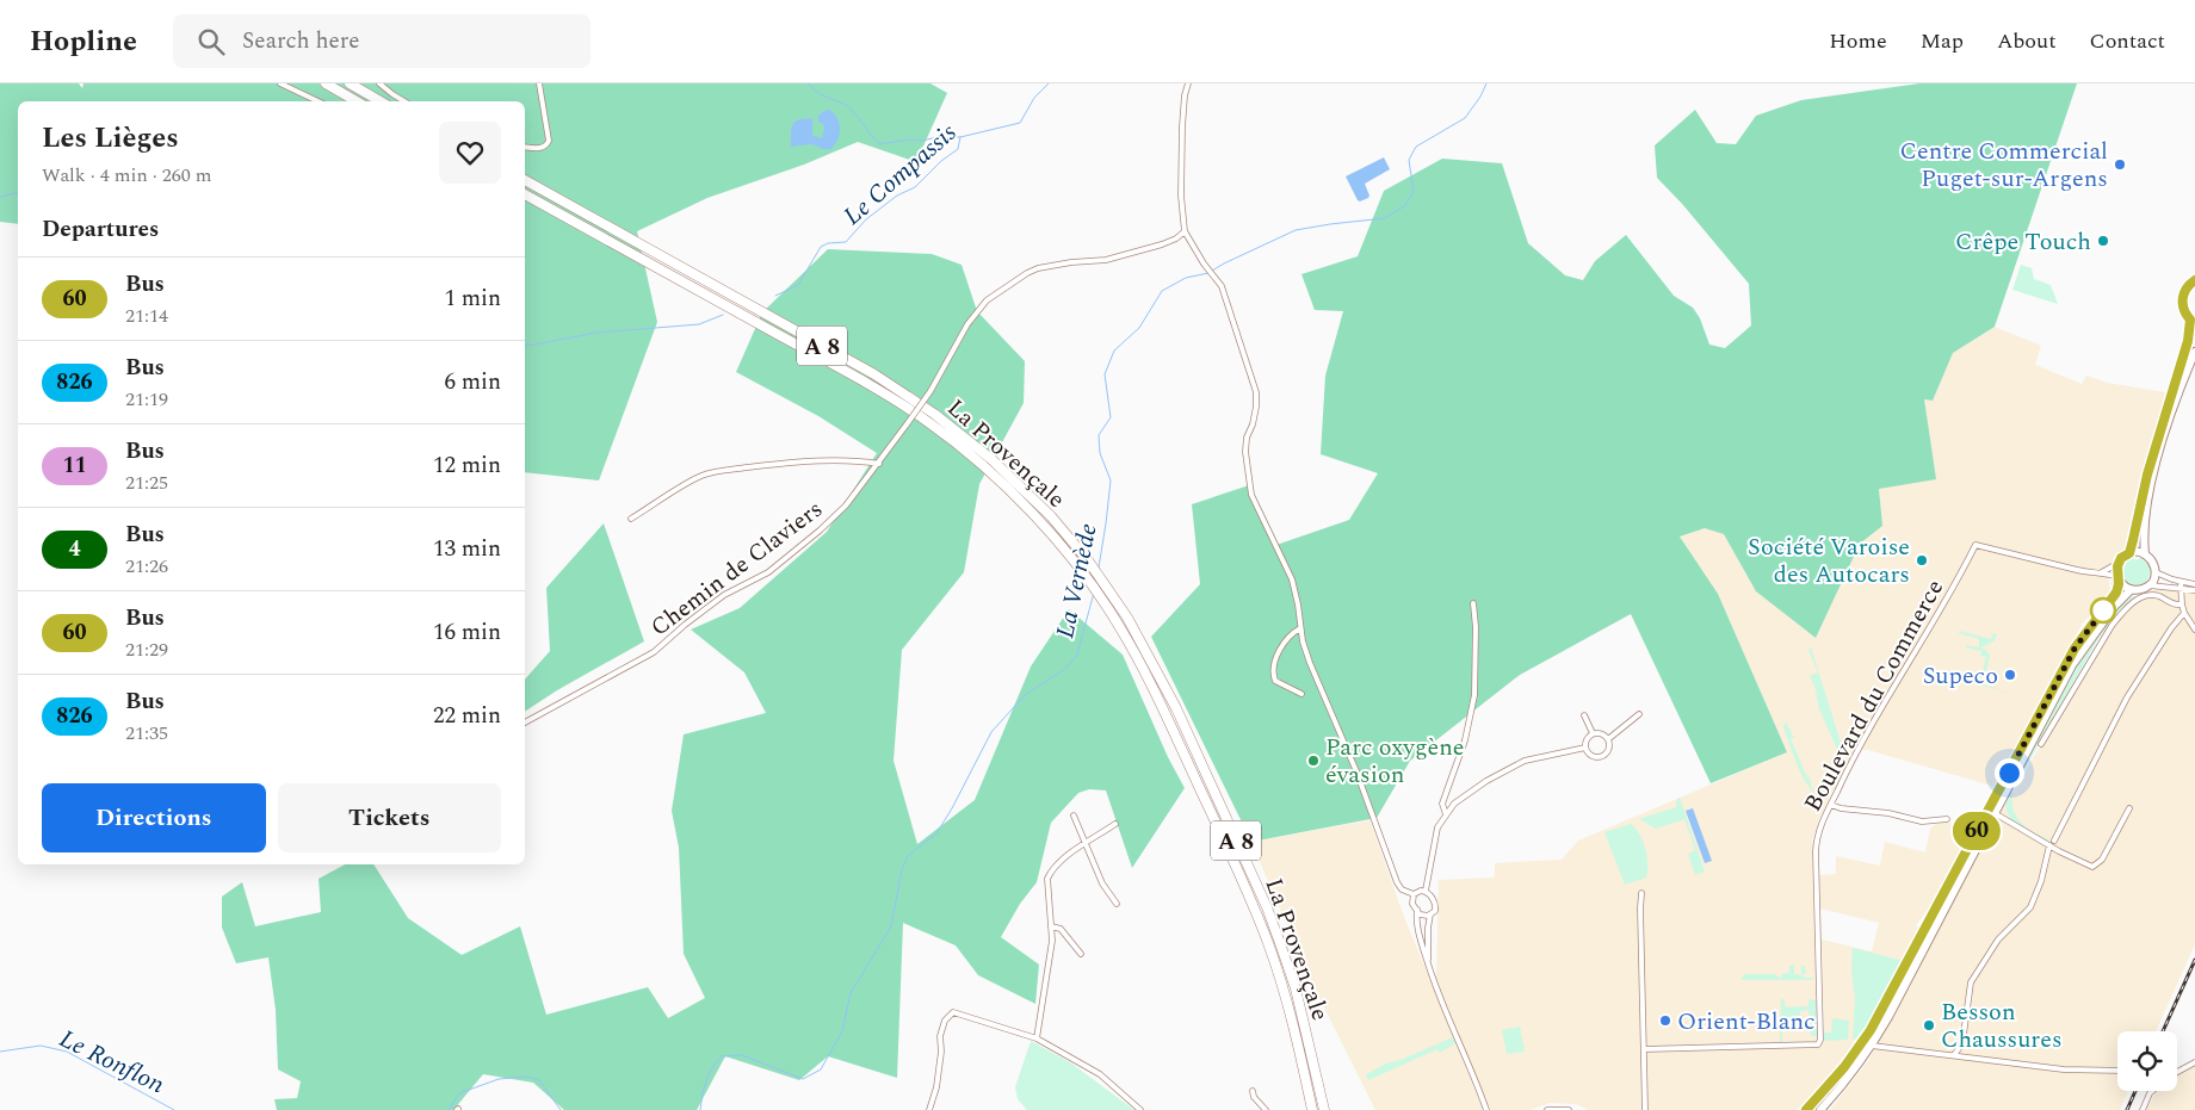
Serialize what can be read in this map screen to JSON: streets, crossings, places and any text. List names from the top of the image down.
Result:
{
  "streets": {
    "highway": ["A 8", "La Provençale"],
    "street": ["Chemin de Claviers", "Boulevard du Commerce"]
  },
  "water": ["Le Compassis", "La Vernède", "Le Ronflon"],
  "places": [
    "Centre Commercial Puget-sur-Argens",
    "Crêpe Touch",
    "Société Varoise des Autocars",
    "Supeco",
    "Parc oxygène évasion",
    "Orient-Blanc",
    "Besson Chaussures"
  ],
  "lines": ["bus line 60"],
  "page": {
    "header": "Hopline",
    "search": "Search here",
    "nav": [
      "Home",
      "Map",
      "About",
      "Contact"
    ],
    "on_map": "60",
    "heading": [
      ["Les Lièges", "Walk · 4 min · 260 m"],
      "Departures"
    ],
    "list": [
      {
        "mark": "60",
        "name": "Bus",
        "note": "21:14",
        "value": "1 min"
      },
      {
        "mark": "826",
        "name": "Bus",
        "note": "21:19",
        "value": "6 min"
      },
      {
        "mark": "11",
        "name": "Bus",
        "note": "21:25",
        "value": "12 min"
      },
      {
        "mark": "4",
        "name": "Bus",
        "note": "21:26",
        "value": "13 min"
      },
      {
        "mark": "60",
        "name": "Bus",
        "note": "21:29",
        "value": "16 min"
      },
      {
        "mark": "826",
        "name": "Bus",
        "note": "21:35",
        "value": "22 min"
      }
    ],
    "buttons": ["Directions", "Tickets"]
  }
}
